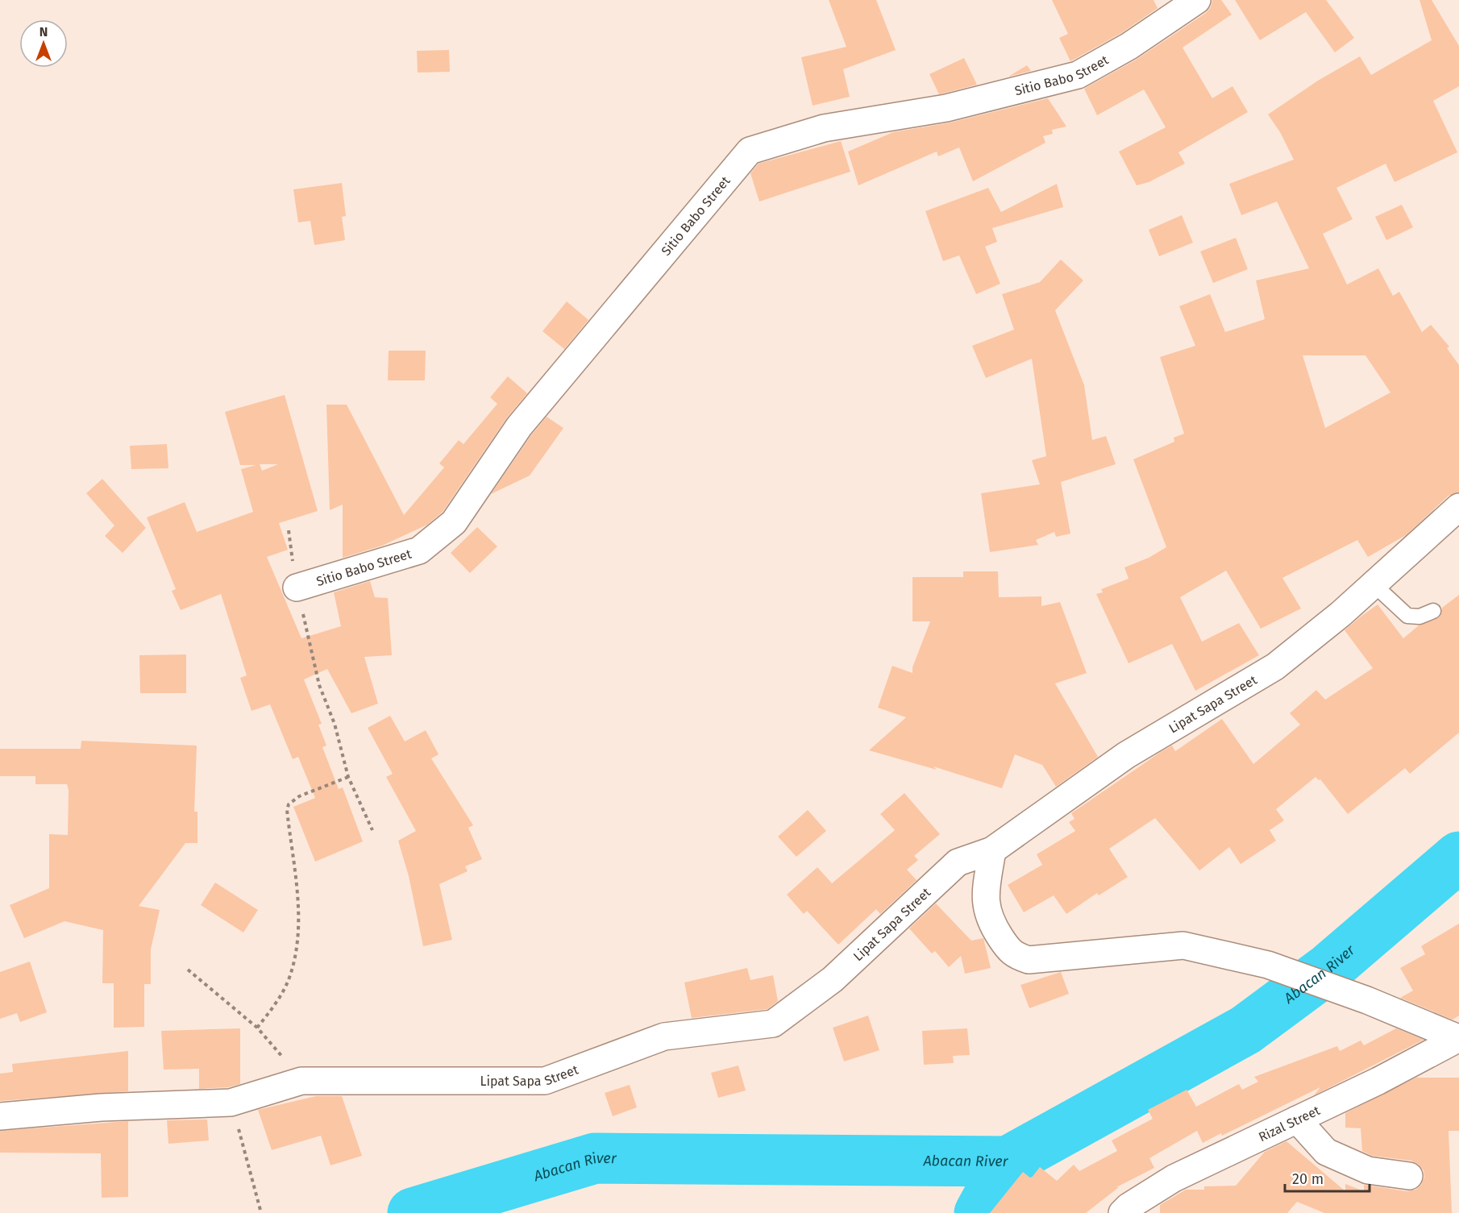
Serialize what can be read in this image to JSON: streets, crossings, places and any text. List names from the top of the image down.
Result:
{
  "streets": {
    "street": ["Sitio Babo Street", "Lipat Sapa Street", "Rizal Street"]
  },
  "water": ["Abacan River"],
  "scale_bar": "20 m",
  "north": "top"
}
